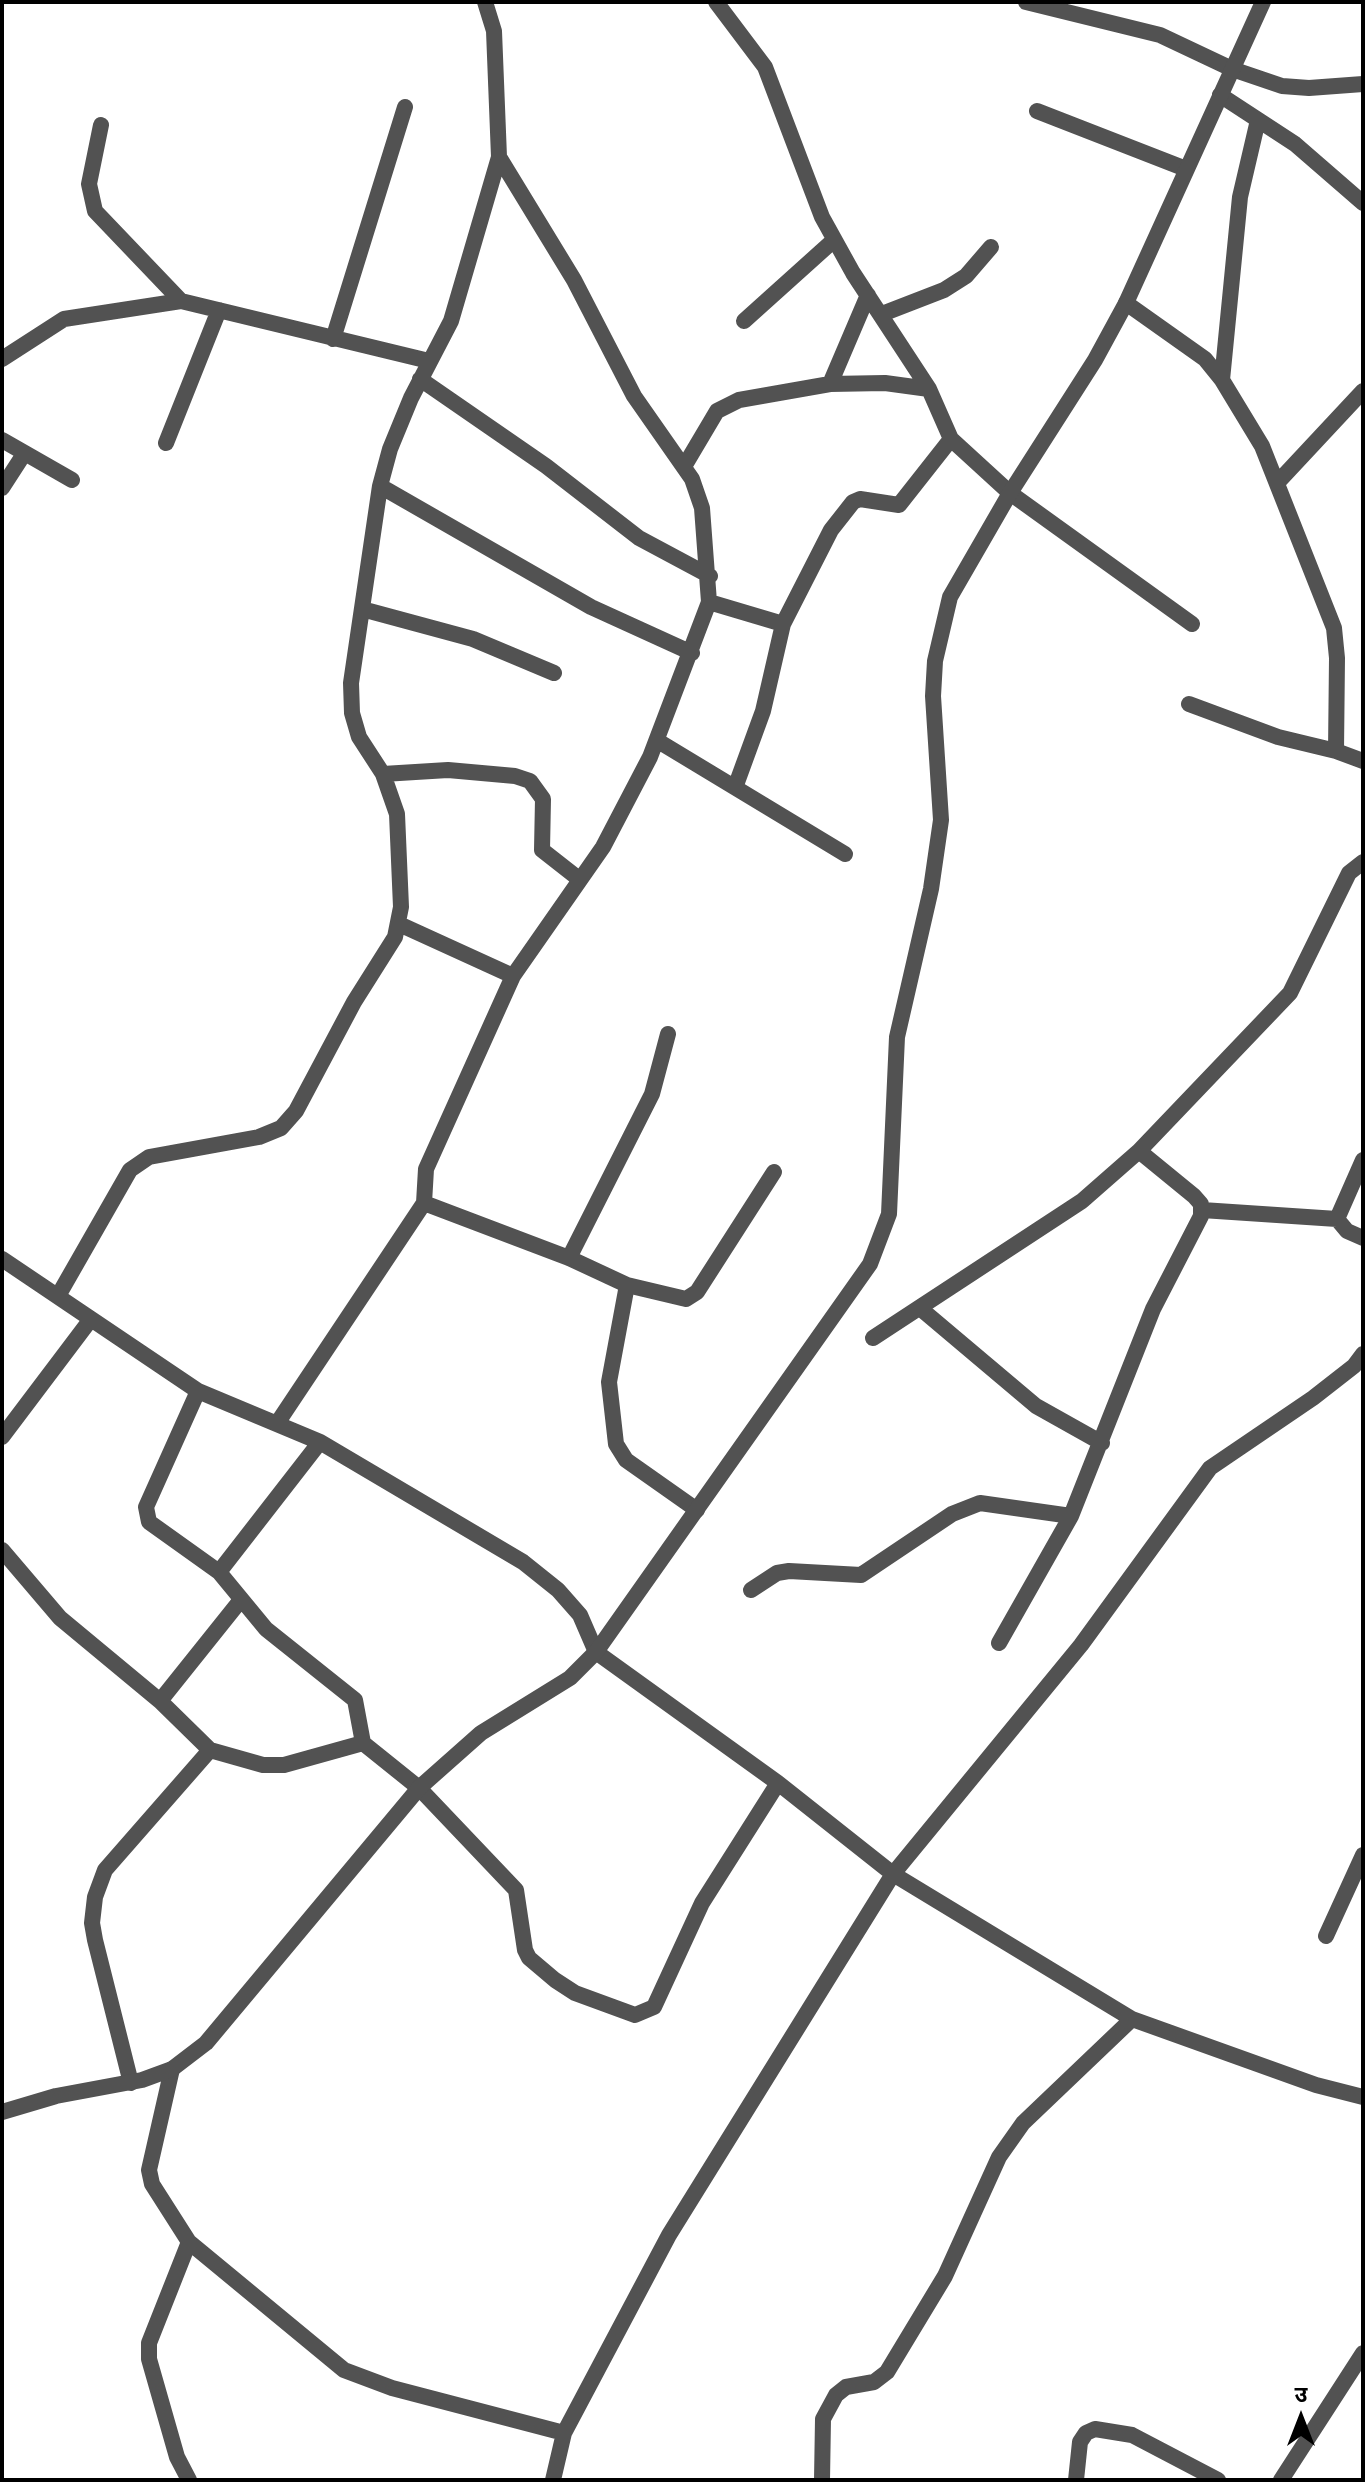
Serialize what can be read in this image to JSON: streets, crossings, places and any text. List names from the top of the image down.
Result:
{
  "north": "top"
}
